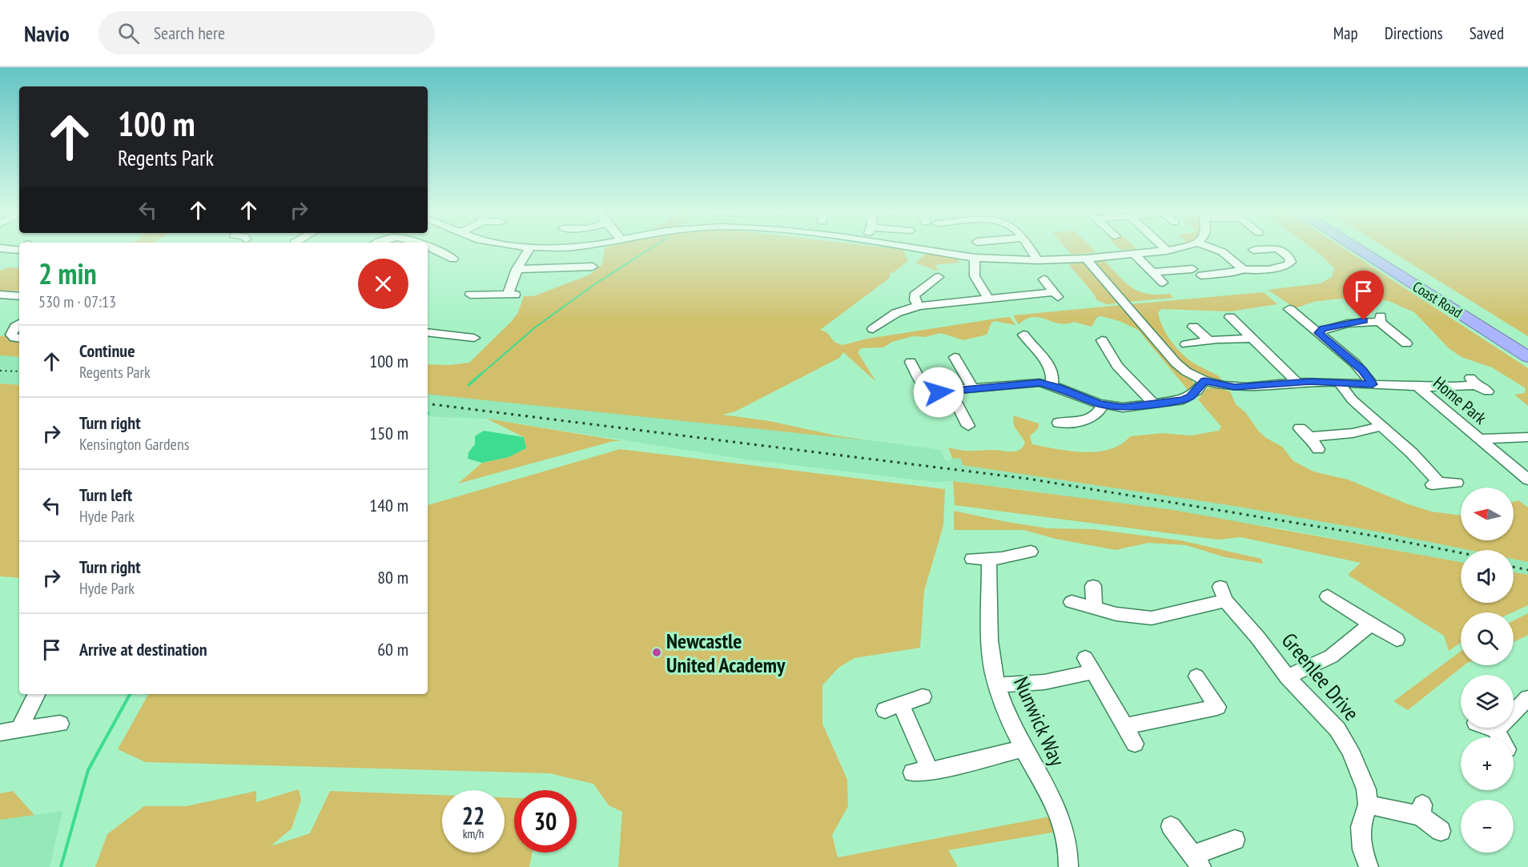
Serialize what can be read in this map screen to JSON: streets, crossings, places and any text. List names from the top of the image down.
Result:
{
  "streets": {
    "highway": ["Coast Road"],
    "street": ["Home Park", "Greenlee Drive", "Nunwick Way"]
  },
  "places": ["Newcastle United Academy"],
  "north": "left",
  "page": {
    "header": "Navio",
    "search": "Search here",
    "nav": ["Map", "Directions", "Saved"],
    "turn": ["100 m", "Regents Park"],
    "heading": ["2 min", "530 m · 07:13"],
    "list": [
      {
        "name": "Continue",
        "note": "Regents Park",
        "value": "100 m"
      },
      {
        "name": "Turn right",
        "note": "Kensington Gardens",
        "value": "150 m"
      },
      {
        "name": "Turn left",
        "note": "Hyde Park",
        "value": "140 m"
      },
      {
        "name": "Turn right",
        "note": "Hyde Park",
        "value": "80 m"
      },
      {
        "name": "Arrive at destination",
        "value": "60 m"
      }
    ],
    "map_buttons": ["+", "−"],
    "speed": "22 km/h",
    "limit": "30"
  }
}
